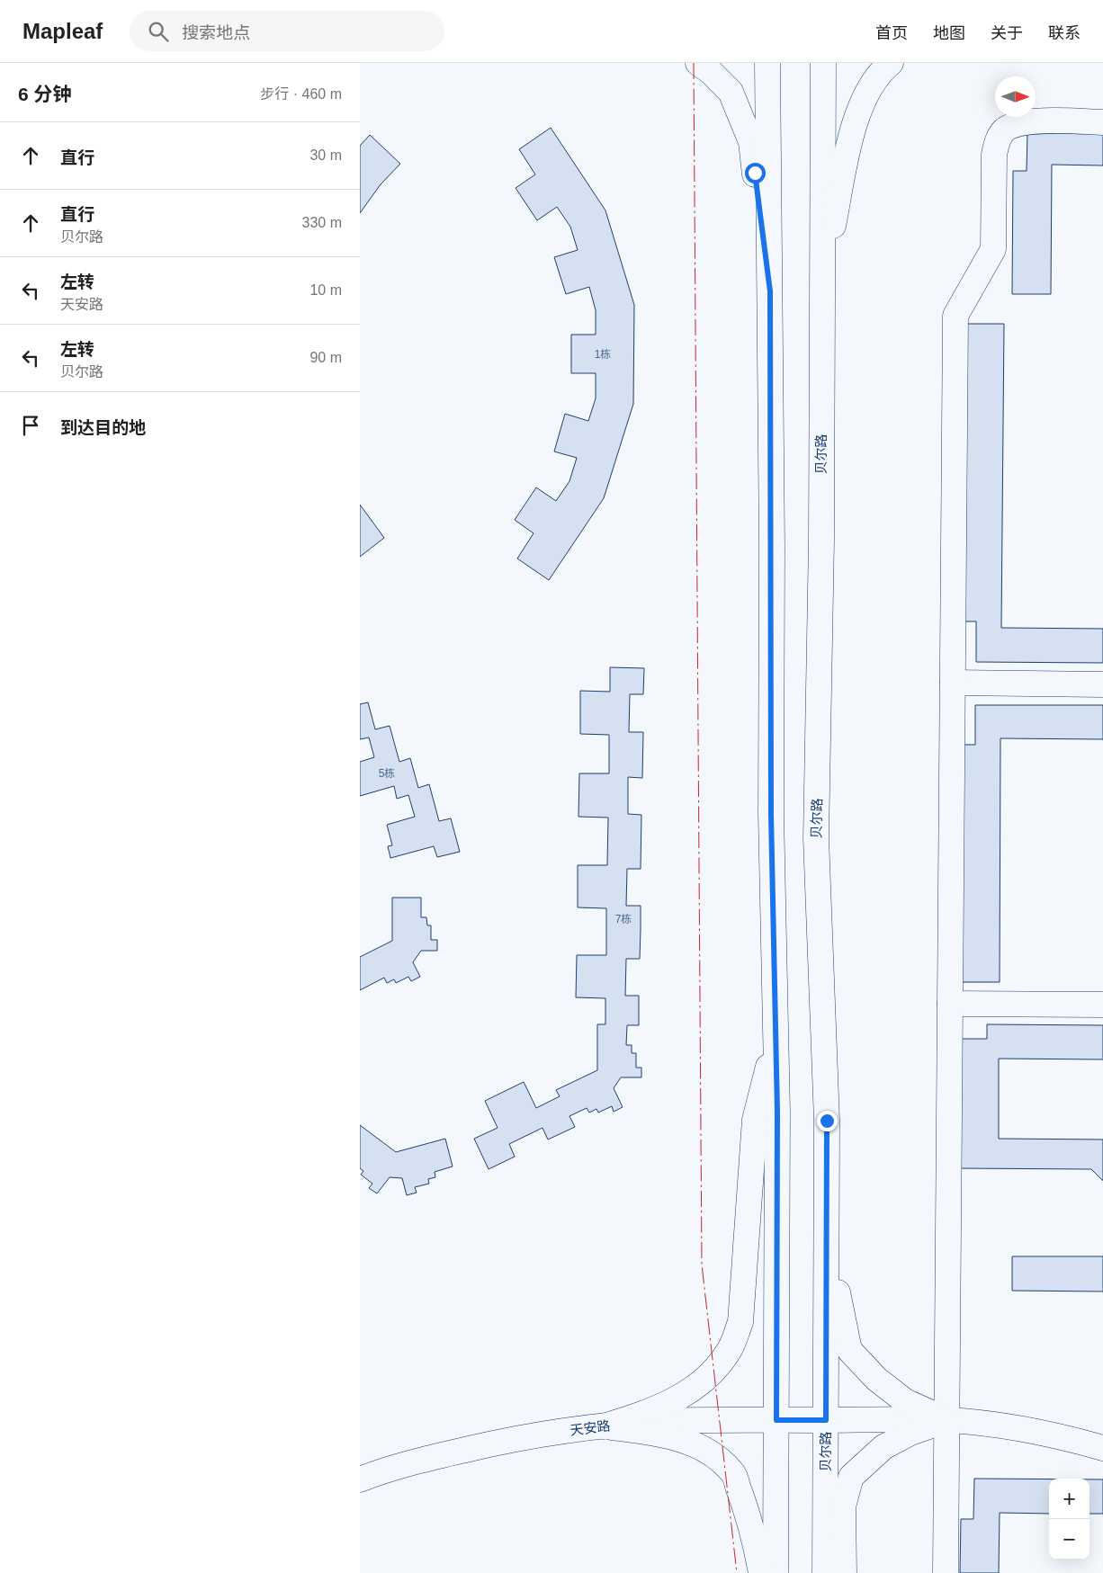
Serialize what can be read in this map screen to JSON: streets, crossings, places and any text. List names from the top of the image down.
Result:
{
  "streets": {
    "main road": ["贝尔路", "天安路"]
  },
  "crossings": [
    ["贝尔路", "天安路"]
  ],
  "house_numbers": ["1栋", "5栋", "7栋"],
  "north": "right",
  "page": {
    "header": "Mapleaf",
    "search": "搜索地点",
    "nav": [
      "首页",
      "地图",
      "关于",
      "联系"
    ],
    "heading": ["6 分钟", "步行 · 460 m"],
    "list": [
      ["直行", "30 m"],
      ["直行", "贝尔路", "330 m"],
      ["左转", "天安路", "10 m"],
      ["左转", "贝尔路", "90 m"],
      "到达目的地"
    ],
    "map_buttons": ["+", "−"]
  }
}
